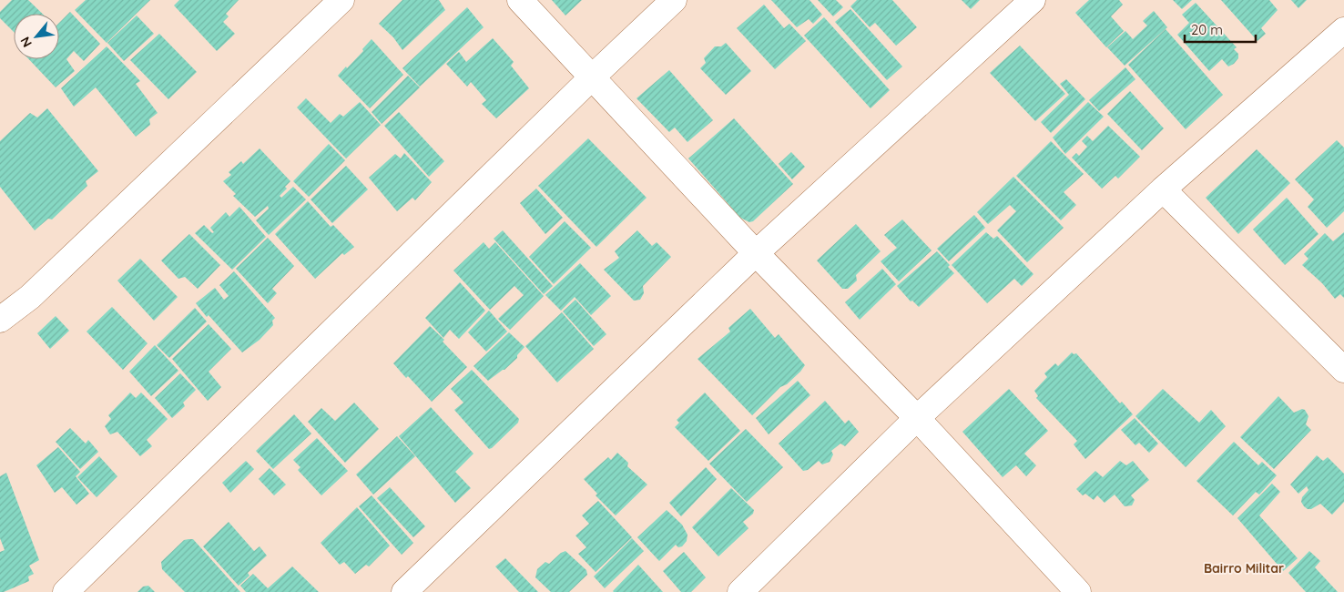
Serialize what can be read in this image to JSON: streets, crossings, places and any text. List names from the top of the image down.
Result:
{
  "districts": ["Bairro Militar"],
  "scale_bar": "20 m",
  "north": "bottom left"
}
